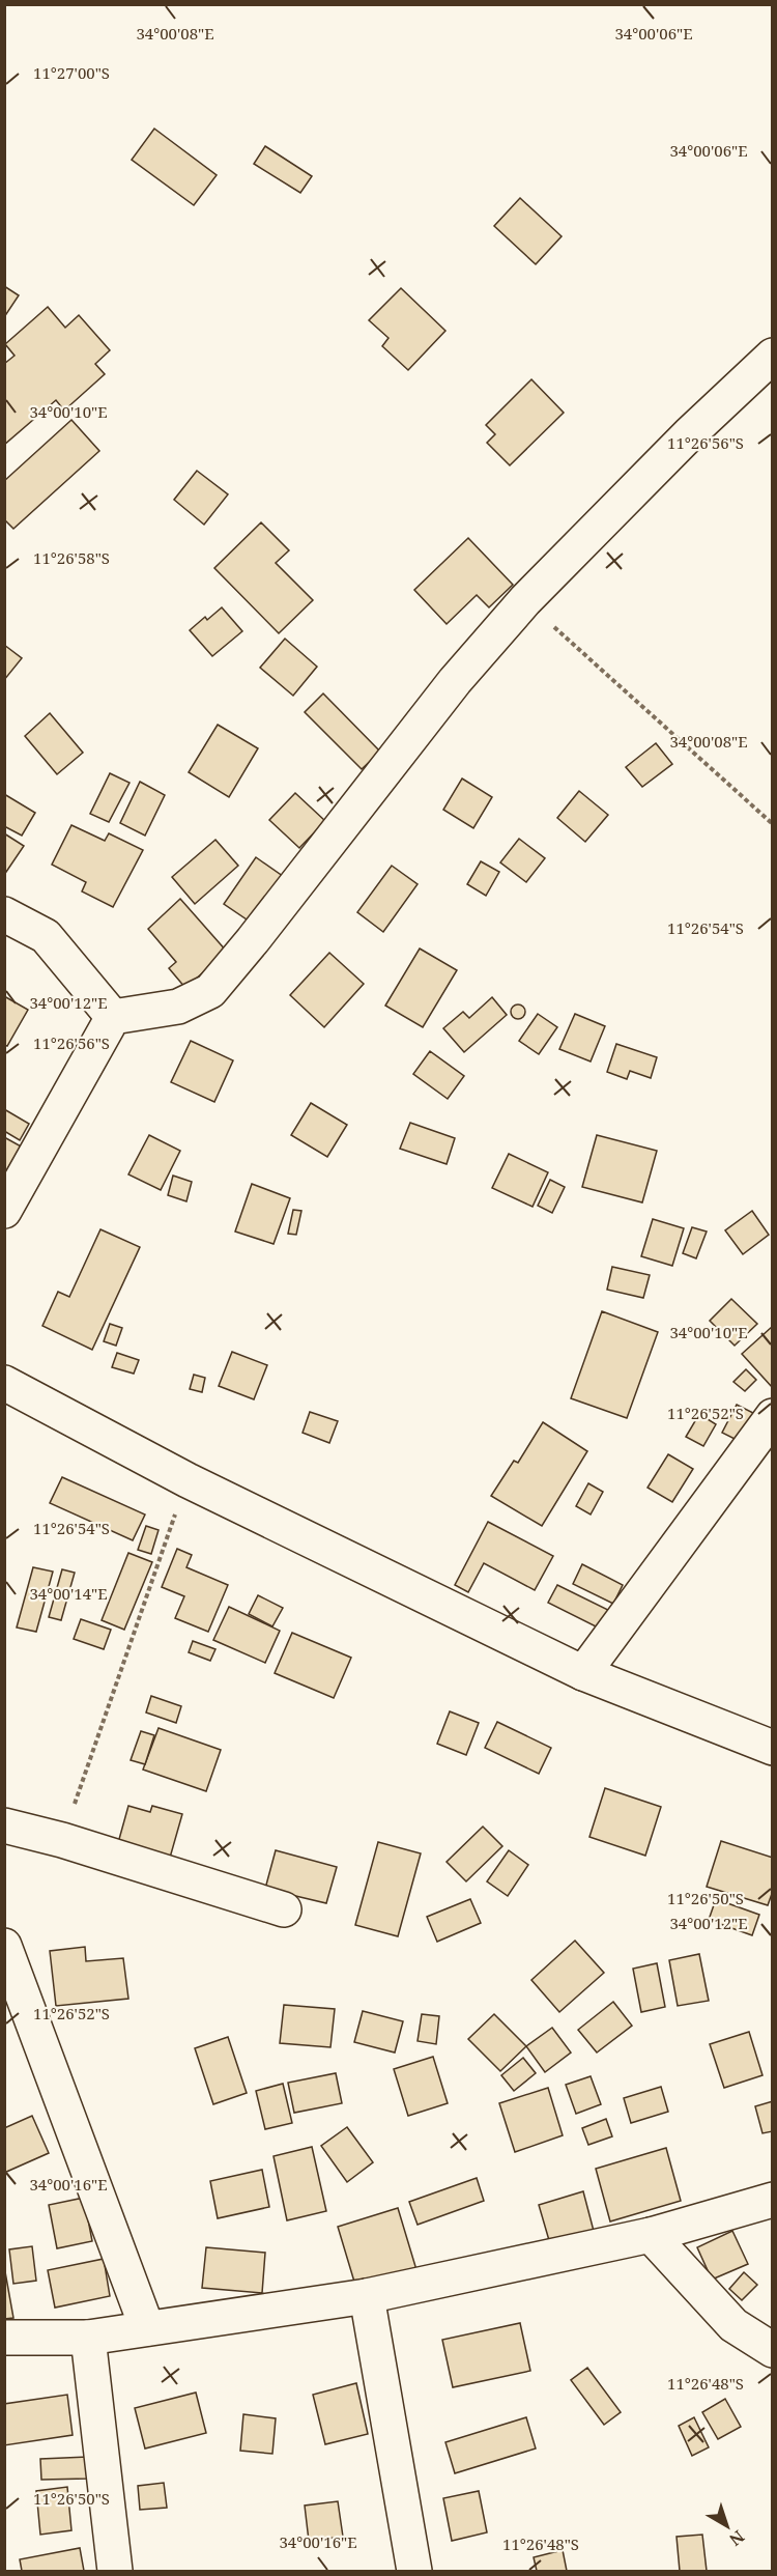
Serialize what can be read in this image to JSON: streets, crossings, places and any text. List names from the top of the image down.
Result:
{
  "north": "bottom right",
  "coordinates": [
    "34°00'08\"E",
    "34°00'06\"E",
    "11°27'00\"S",
    "34°00'10\"E",
    "11°26'56\"S",
    "11°26'58\"S",
    "11°26'54\"S",
    "34°00'12\"E",
    "11°26'52\"S",
    "34°00'14\"E",
    "11°26'50\"S",
    "34°00'16\"E",
    "11°26'48\"S"
  ]
}
